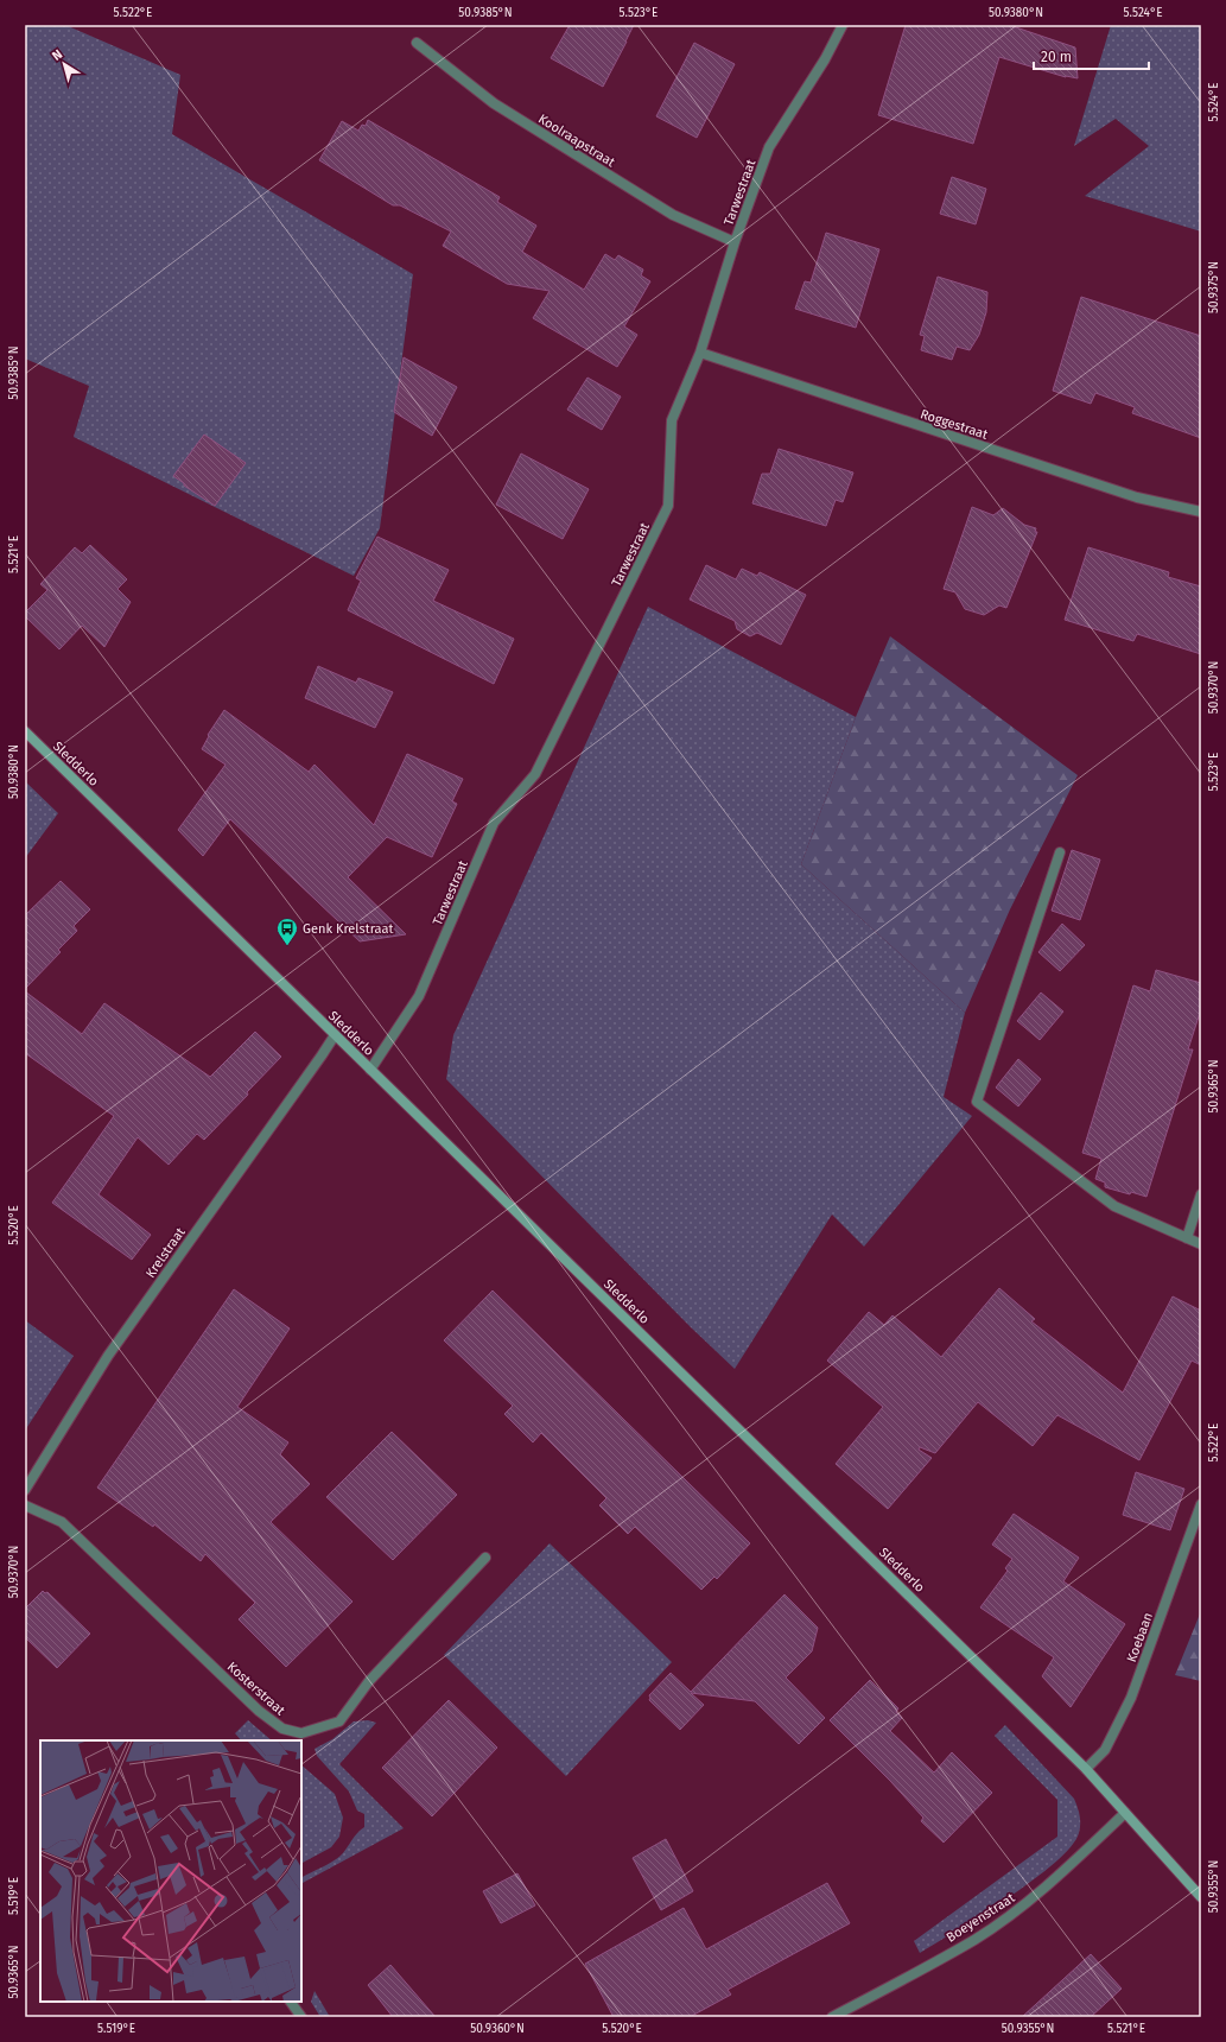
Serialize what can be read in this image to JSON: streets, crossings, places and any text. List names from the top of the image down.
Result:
{
  "streets": {
    "street": [
      "Koolraapstraat",
      "Tarwestraat",
      "Roggestraat",
      "Sledderlo",
      "Krelstraat",
      "Koebaan",
      "Kosterstraat",
      "Boeyenstraat"
    ]
  },
  "crossings": [
    ["Koolraapstraat", "Tarwestraat"],
    ["Tarwestraat", "Roggestraat"],
    ["Tarwestraat", "Sledderlo"],
    ["Sledderlo", "Krelstraat"],
    ["Sledderlo", "Koebaan"],
    ["Sledderlo", "Boeyenstraat"]
  ],
  "places": {
    "bus stop": ["Genk Krelstraat"]
  },
  "scale_bar": "20 m",
  "north": "top left",
  "coordinates": [
    "5.522°E",
    "50.9385°N",
    "5.523°E",
    "50.9380°N",
    "5.524°E",
    "50.9375°N",
    "5.521°E",
    "50.9370°N",
    "50.9365°N",
    "5.520°E",
    "50.9355°N",
    "5.519°E",
    "50.9360°N"
  ]
}
